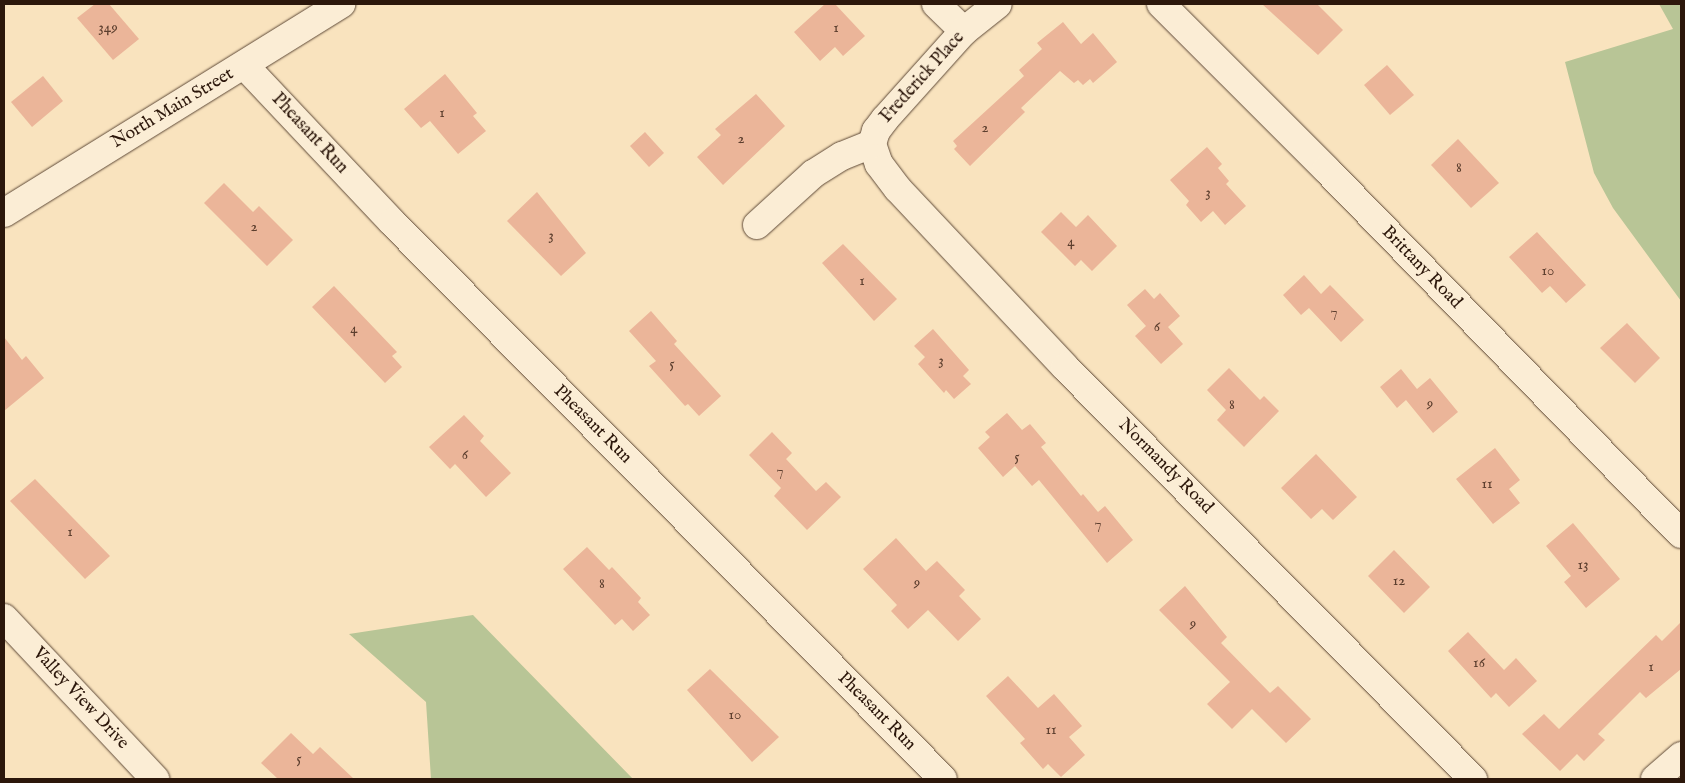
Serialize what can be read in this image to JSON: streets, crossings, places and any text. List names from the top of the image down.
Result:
{
  "streets": {
    "street": [
      "Frederick Place",
      "North Main Street",
      "Pheasant Run",
      "Brittany Road",
      "Normandy Road",
      "Valley View Drive"
    ]
  },
  "crossings": [
    ["Frederick Place", "Normandy Road"],
    ["North Main Street", "Pheasant Run"]
  ],
  "house_numbers": [
    "349",
    "1",
    "1",
    "2",
    "2",
    "8",
    "3",
    "2",
    "3",
    "4",
    "10",
    "1",
    "7",
    "6",
    "4",
    "3",
    "5",
    "9",
    "8",
    "6",
    "5",
    "7",
    "11",
    "7",
    "1",
    "13",
    "12",
    "9",
    "8",
    "9",
    "16",
    "1",
    "10",
    "11",
    "5"
  ]
}
